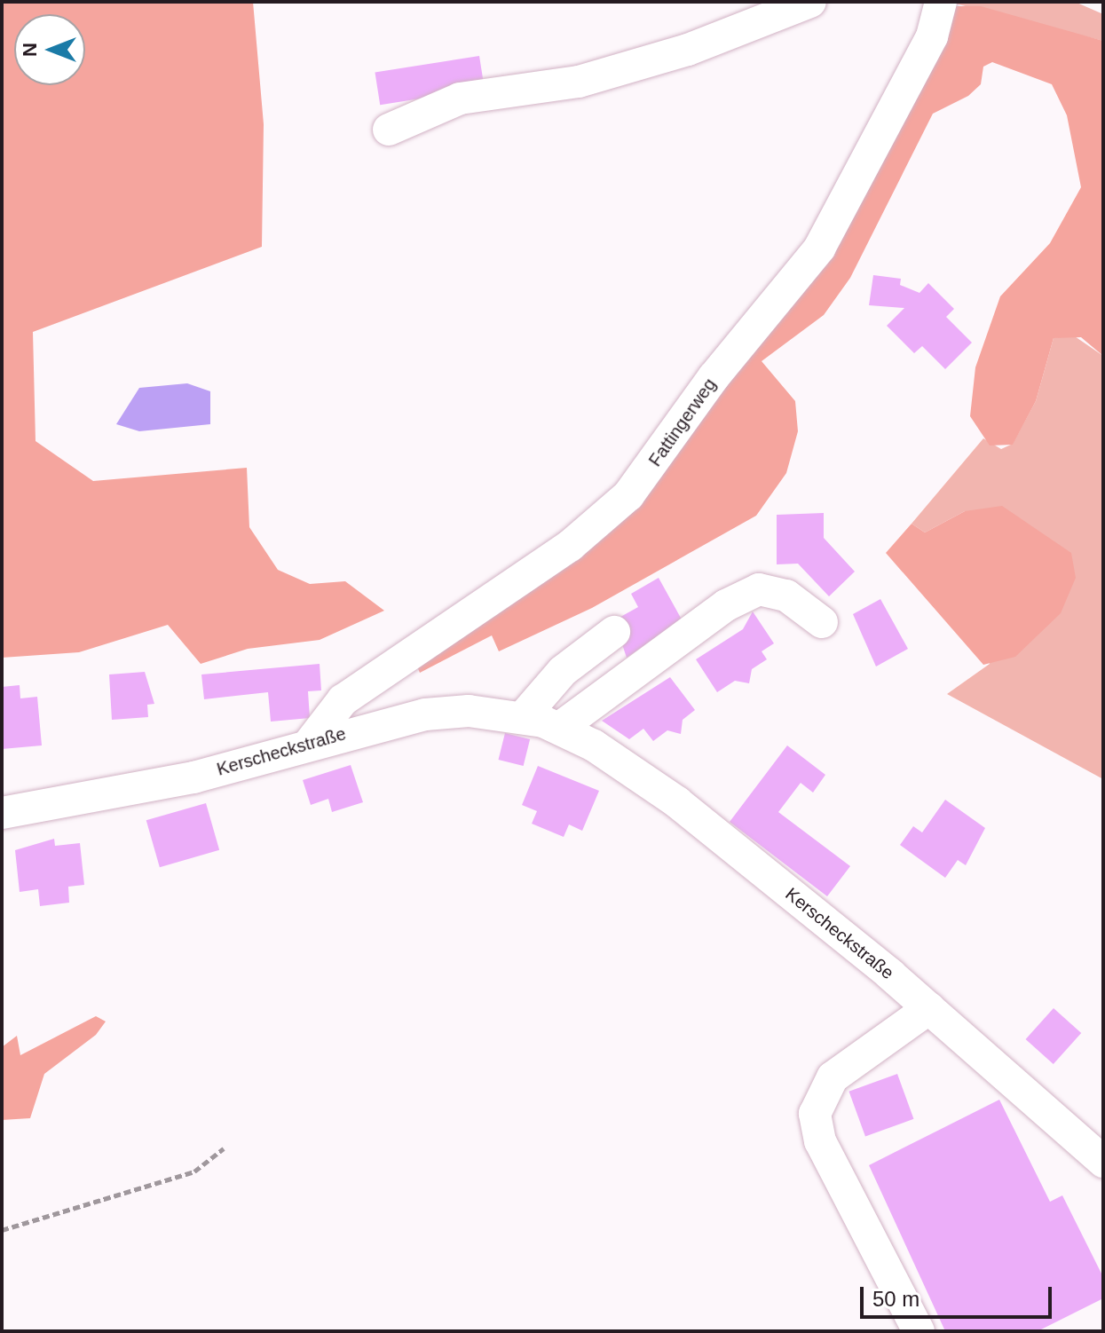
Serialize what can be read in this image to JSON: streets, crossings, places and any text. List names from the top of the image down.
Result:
{
  "streets": {
    "street": ["Fattingerweg", "Kerscheckstraße"]
  },
  "crossings": [
    ["Fattingerweg", "Kerscheckstraße"]
  ],
  "scale_bar": "50 m",
  "north": "left"
}
